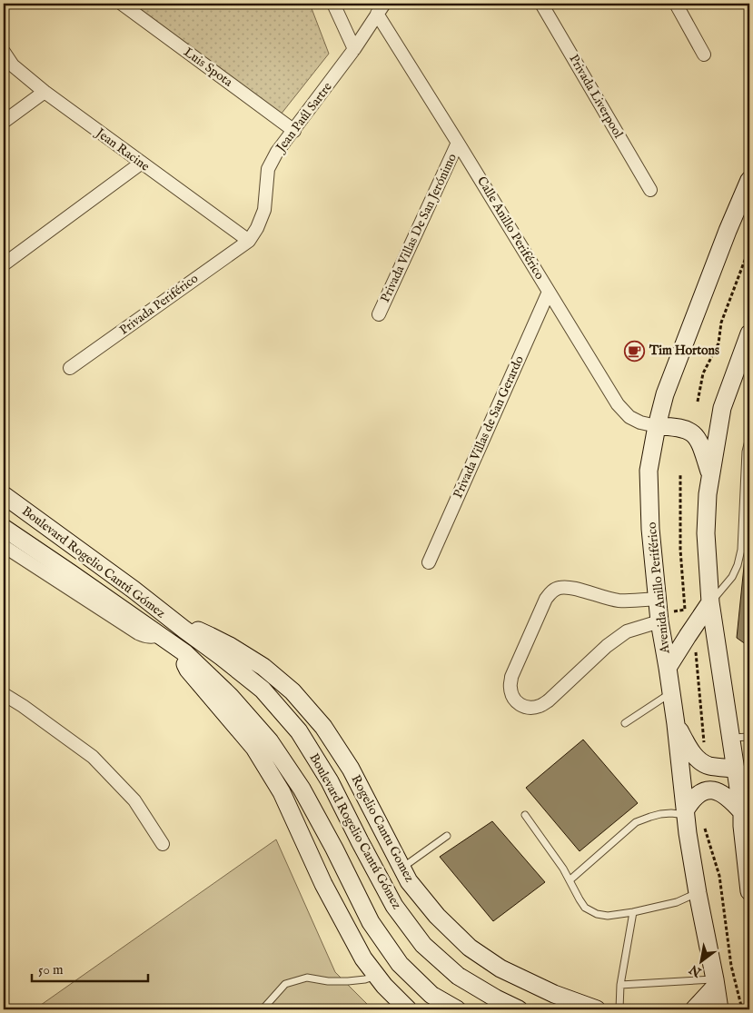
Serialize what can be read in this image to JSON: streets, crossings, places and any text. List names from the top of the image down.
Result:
{
  "streets": {
    "street": [
      "Luis Spota",
      "Privada Liverpool",
      "Jean Paúl Sartre",
      "Jean Racine",
      "Privada Villas De San Jerónimo",
      "Calle Anillo Periférico",
      "Privada Periférico",
      "Privada Villas de San Gerardo",
      "Boulevard Rogelio Cantú Gómez",
      "Avenida Anillo Periférico",
      "Rogelio Cantu Gomez"
    ]
  },
  "crossings": [
    ["Luis Spota", "Jean Paúl Sartre"],
    ["Jean Paúl Sartre", "Jean Racine"],
    ["Jean Paúl Sartre", "Calle Anillo Periférico"],
    ["Jean Paúl Sartre", "Privada Periférico"],
    ["Jean Racine", "Privada Periférico"],
    ["Privada Villas De San Jerónimo", "Calle Anillo Periférico"],
    ["Calle Anillo Periférico", "Privada Villas de San Gerardo"],
    ["Calle Anillo Periférico", "Avenida Anillo Periférico"],
    ["Boulevard Rogelio Cantú Gómez", "Rogelio Cantu Gomez"]
  ],
  "places": {
    "cafe": ["Tim Hortons"]
  },
  "scale_bar": "50 m",
  "north": "bottom left"
}
